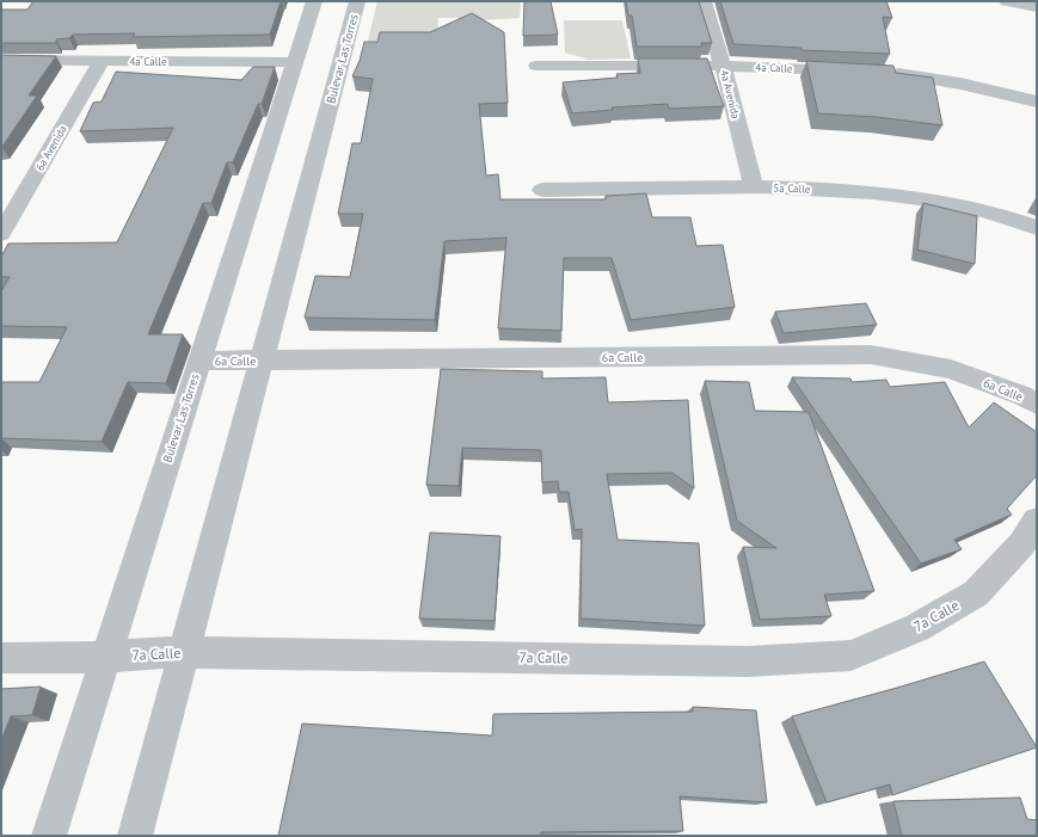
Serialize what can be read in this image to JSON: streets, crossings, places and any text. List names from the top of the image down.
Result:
{
  "streets": {
    "street": [
      "Bulevar Las Torres",
      "4a Calle",
      "4a Avenida",
      "6a Avenida",
      "5a Calle",
      "6a Calle",
      "7a Calle"
    ]
  },
  "crossings": [
    ["Bulevar Las Torres", "4a Calle"],
    ["Bulevar Las Torres", "6a Calle"],
    ["Bulevar Las Torres", "7a Calle"],
    ["4a Calle", "4a Avenida"],
    ["4a Calle", "6a Avenida"],
    ["4a Avenida", "5a Calle"]
  ]
}
